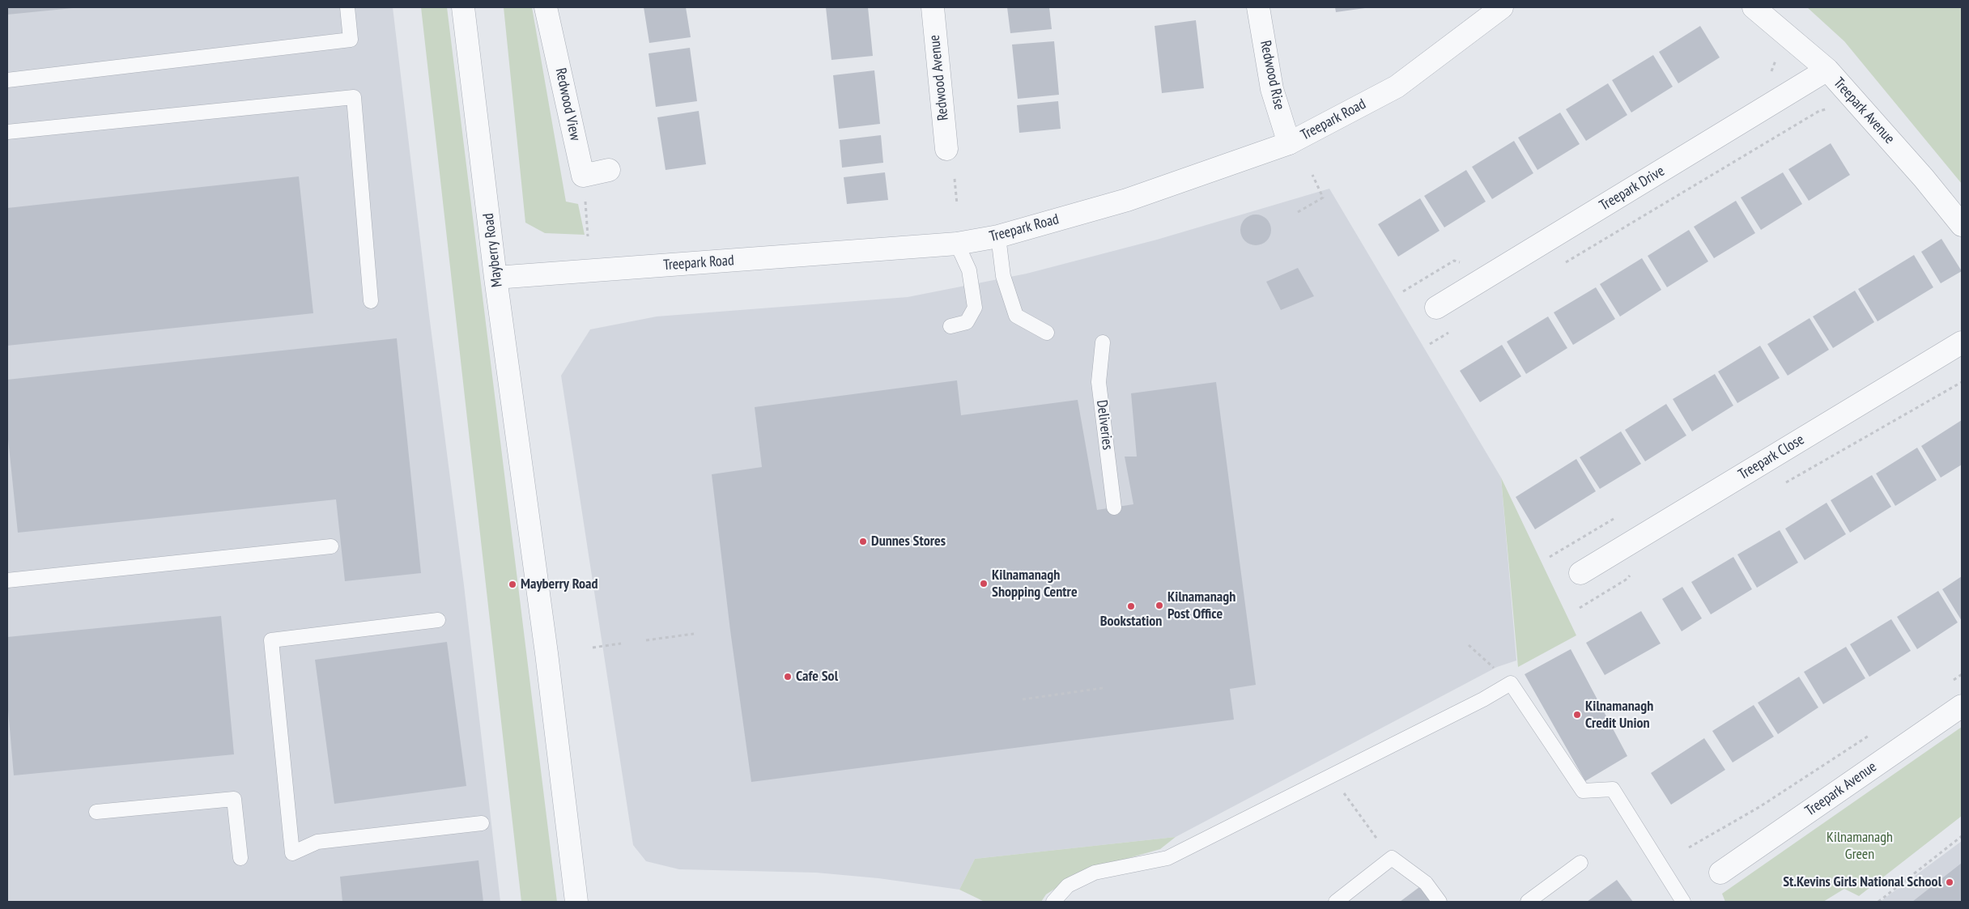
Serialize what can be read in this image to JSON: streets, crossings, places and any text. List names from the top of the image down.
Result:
{
  "streets": {
    "street": [
      "Redwood Rise",
      "Redwood Avenue",
      "Redwood View",
      "Treepark Avenue",
      "Treepark Road",
      "Treepark Drive",
      "Mayberry Road",
      "Treepark Close"
    ],
    "lane": ["Deliveries"]
  },
  "crossings": [
    ["Redwood Rise", "Treepark Road"],
    ["Treepark Avenue", "Treepark Drive"],
    ["Treepark Road", "Mayberry Road"]
  ],
  "parks": ["Kilnamanagh Green"],
  "places": [
    "Dunnes Stores",
    "Kilnamanagh Shopping Centre",
    "Mayberry Road",
    "Kilnamanagh Post Office",
    "Bookstation",
    "Cafe Sol",
    "Kilnamanagh Credit Union",
    "St.Kevins Girls National School"
  ]
}
